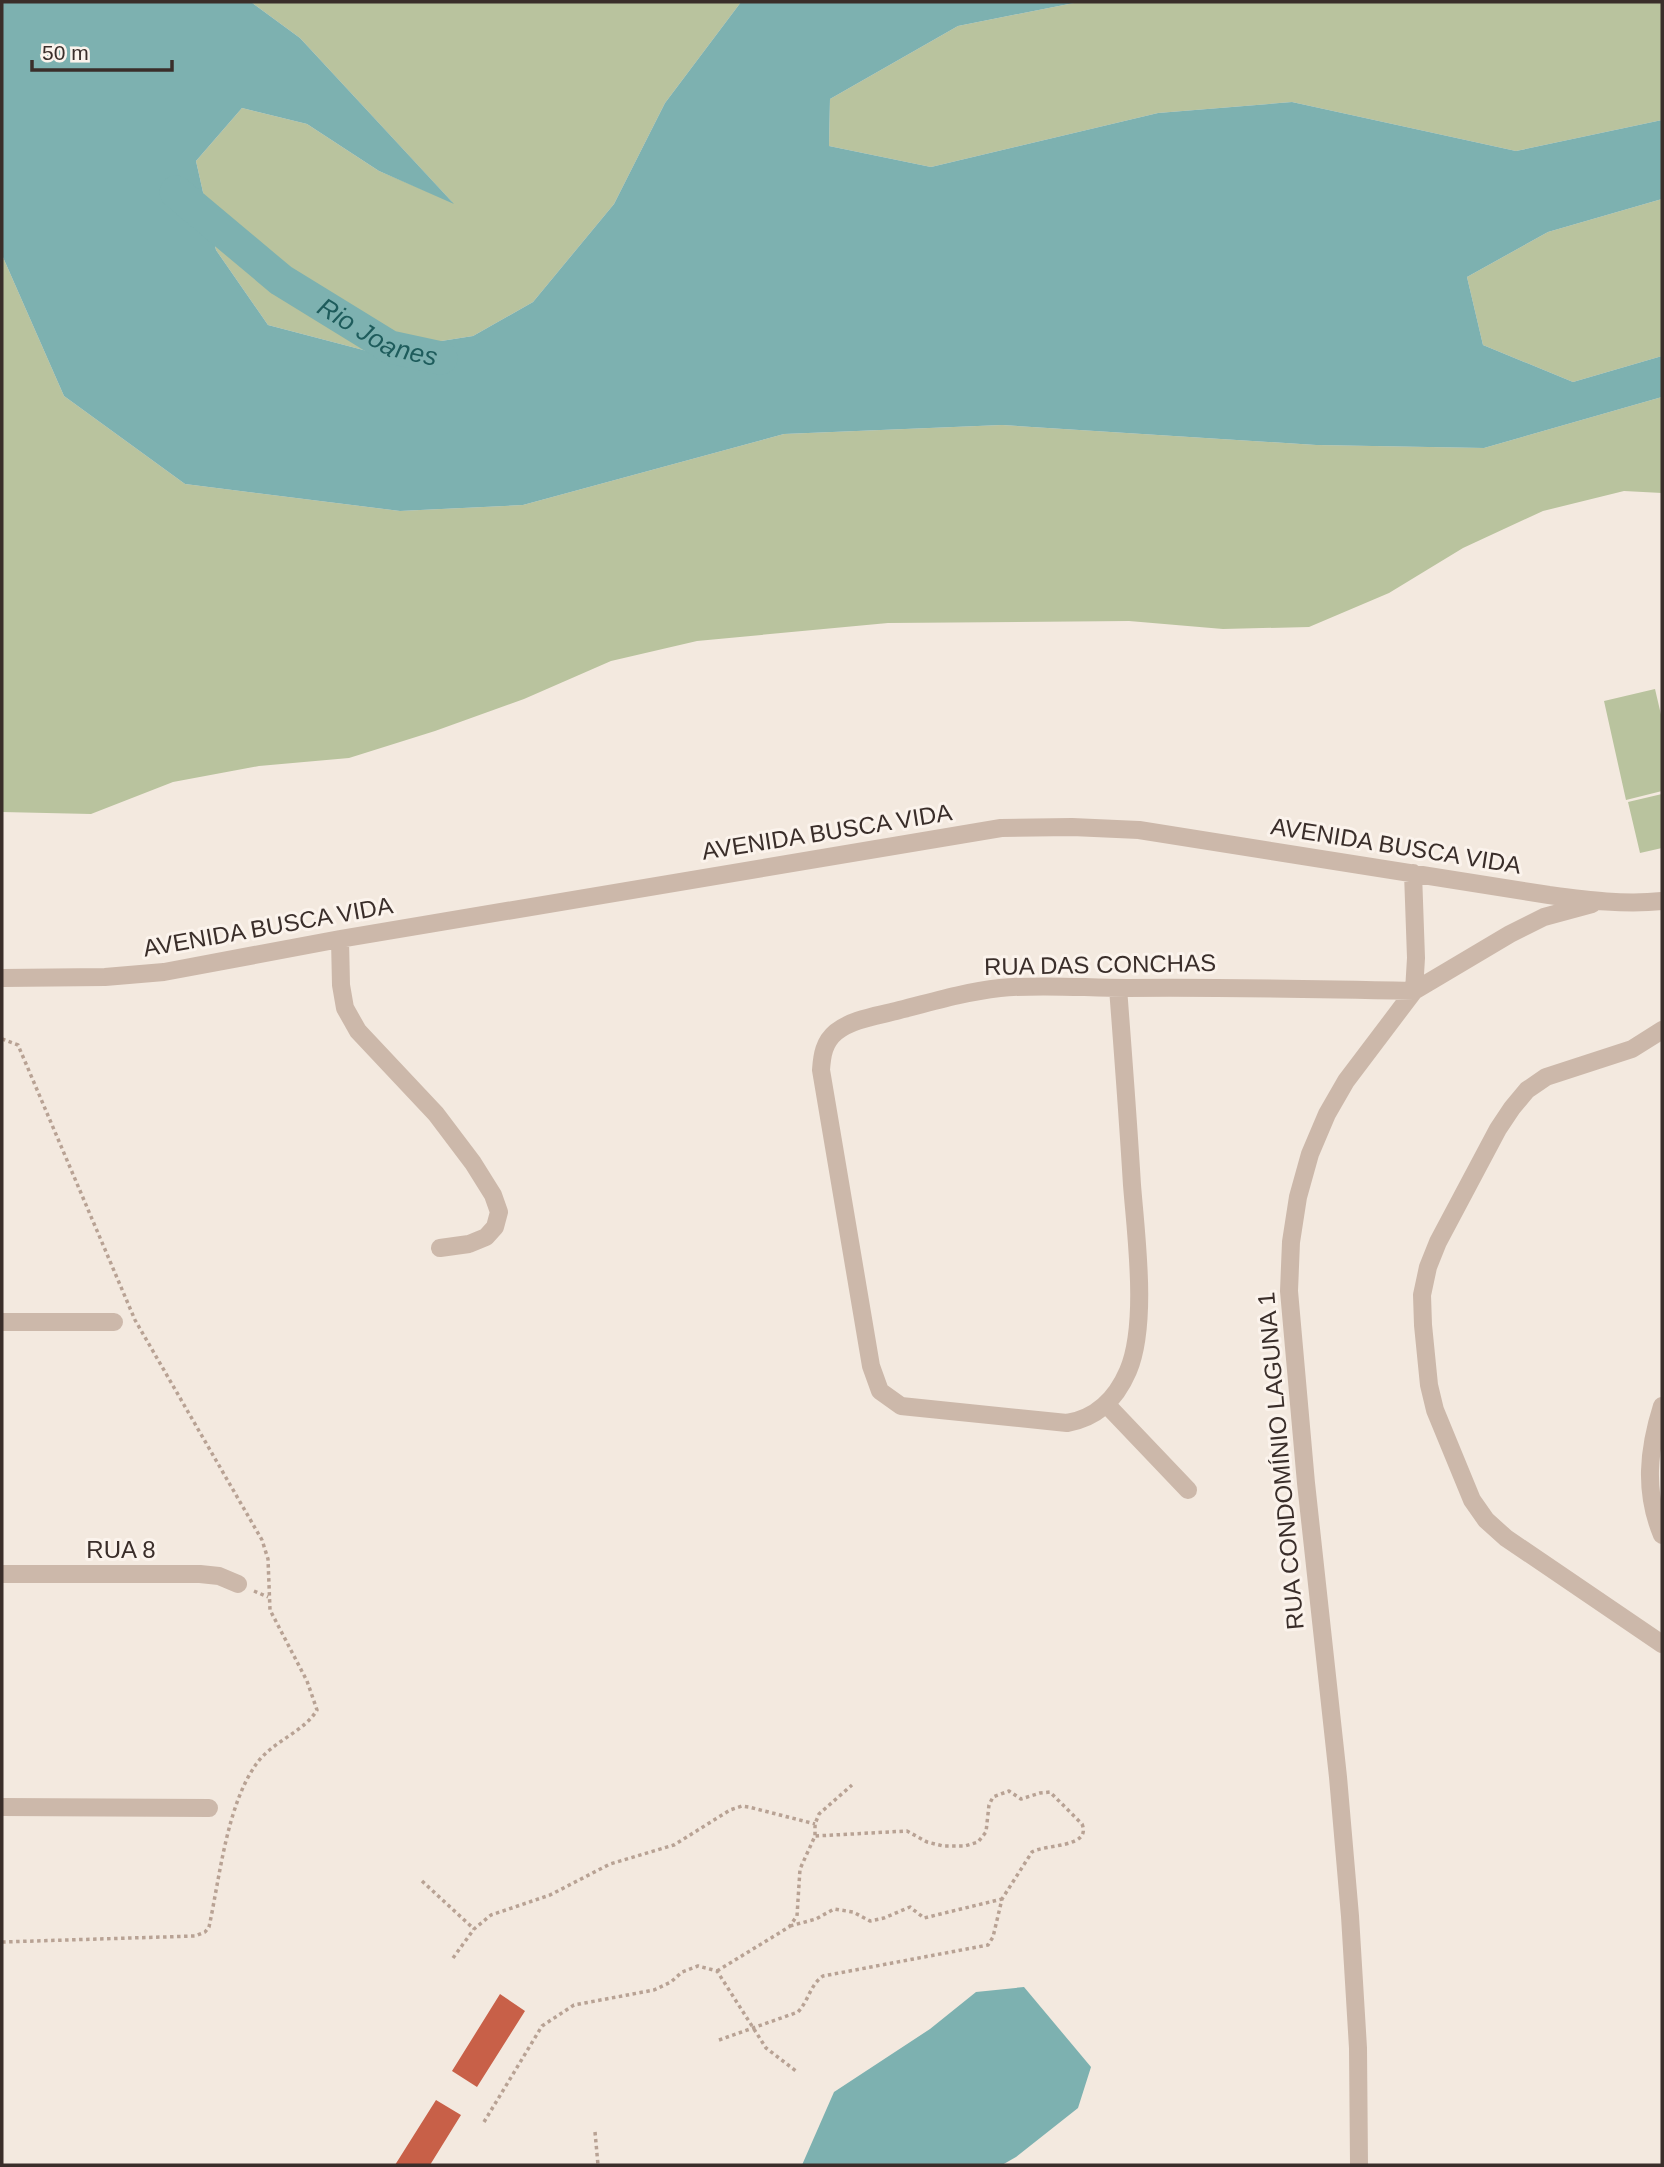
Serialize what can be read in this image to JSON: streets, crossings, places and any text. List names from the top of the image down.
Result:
{
  "streets": {
    "street": [
      "AVENIDA BUSCA VIDA",
      "RUA DAS CONCHAS",
      "RUA CONDOMÍNIO LAGUNA 1",
      "RUA 8"
    ]
  },
  "crossings": [
    ["AVENIDA BUSCA VIDA", "RUA CONDOMÍNIO LAGUNA 1"],
    ["RUA DAS CONCHAS", "RUA CONDOMÍNIO LAGUNA 1"]
  ],
  "water": ["Rio Joanes"],
  "scale_bar": "50 m"
}
